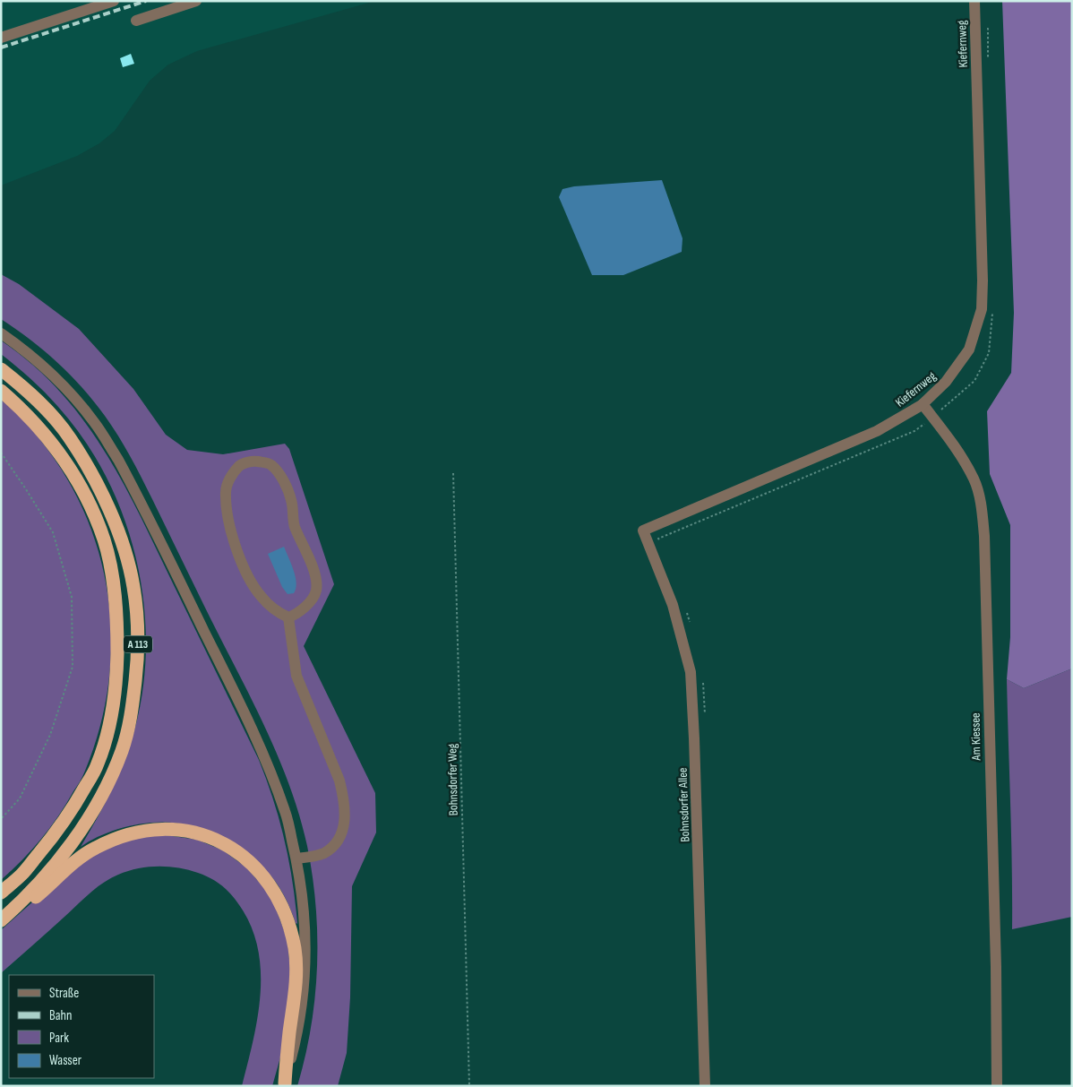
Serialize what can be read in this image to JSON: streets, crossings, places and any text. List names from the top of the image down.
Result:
{
  "streets": {
    "highway": ["A 113"],
    "street": ["Kiefernweg", "Am Kiessee", "Bohnsdorfer Allee"],
    "path": ["Bohnsdorfer Weg"]
  },
  "crossings": [
    ["Kiefernweg", "Am Kiessee"],
    ["Kiefernweg", "Bohnsdorfer Allee"]
  ],
  "legend": [
    "Straße",
    "Bahn",
    "Park",
    "Wasser"
  ]
}
